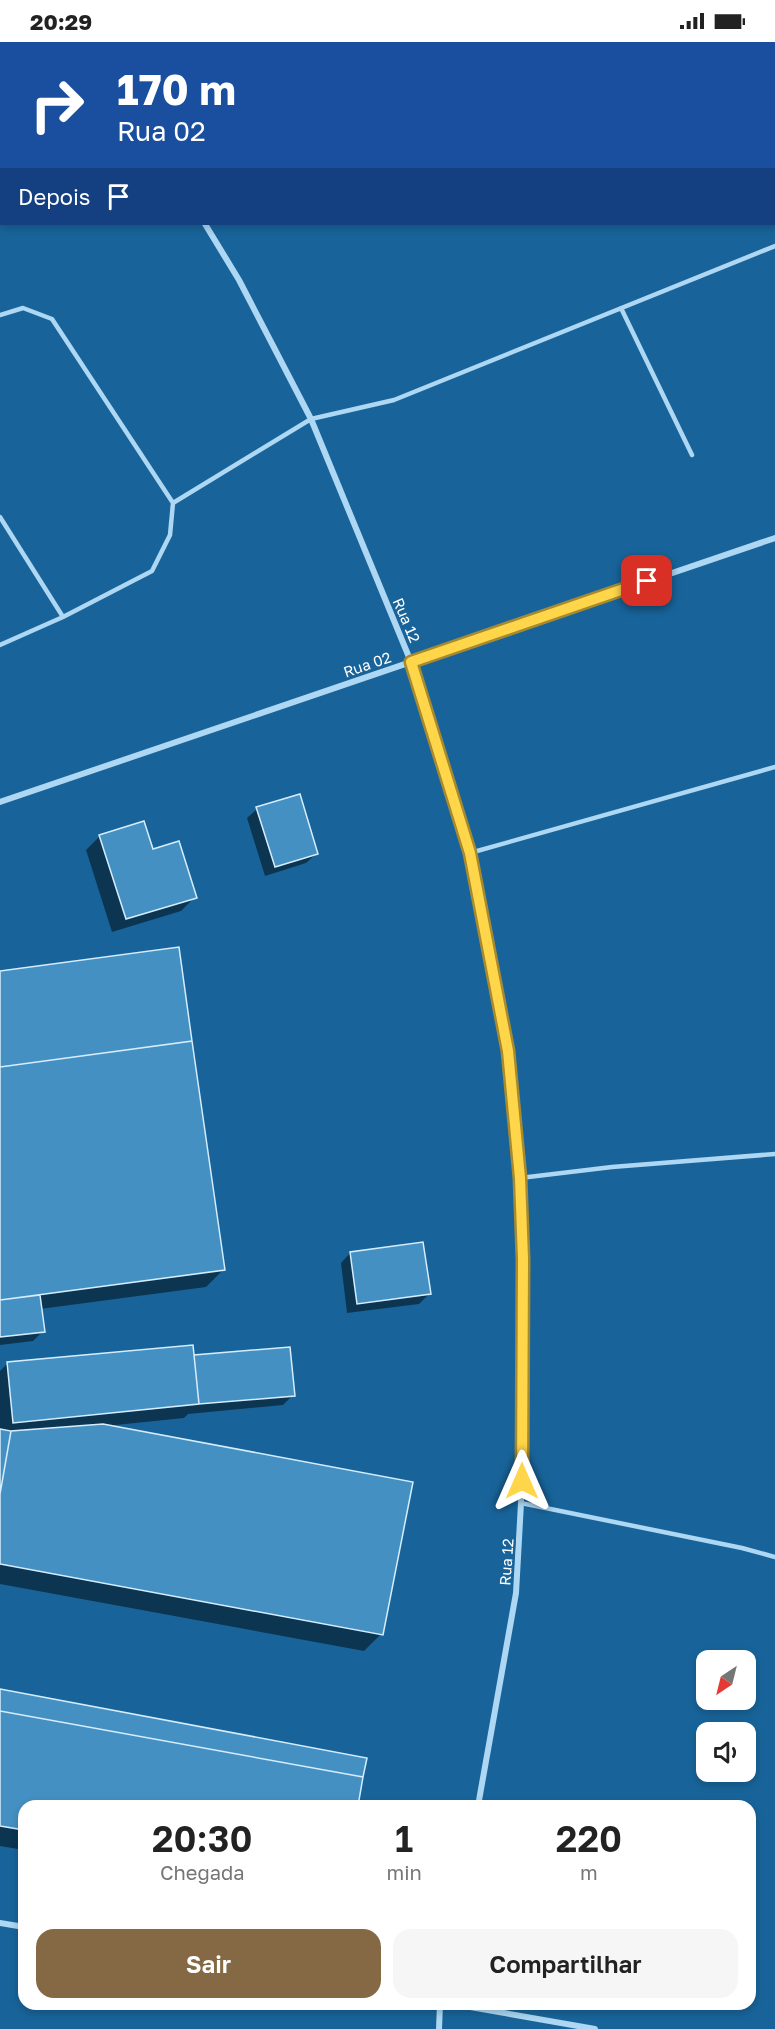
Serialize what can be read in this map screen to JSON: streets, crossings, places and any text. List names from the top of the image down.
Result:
{
  "streets": {
    "street": ["Rua 12", "Rua 02"]
  },
  "crossings": [
    ["Rua 12", "Rua 02"]
  ],
  "north": "bottom left",
  "page": {
    "status": "20:29",
    "turn": ["170 m", "Rua 02"],
    "then": "Depois",
    "eta": [
      "20:30",
      "Chegada",
      "1",
      "min",
      "220",
      "m"
    ],
    "buttons": ["Sair", "Compartilhar"]
  }
}
